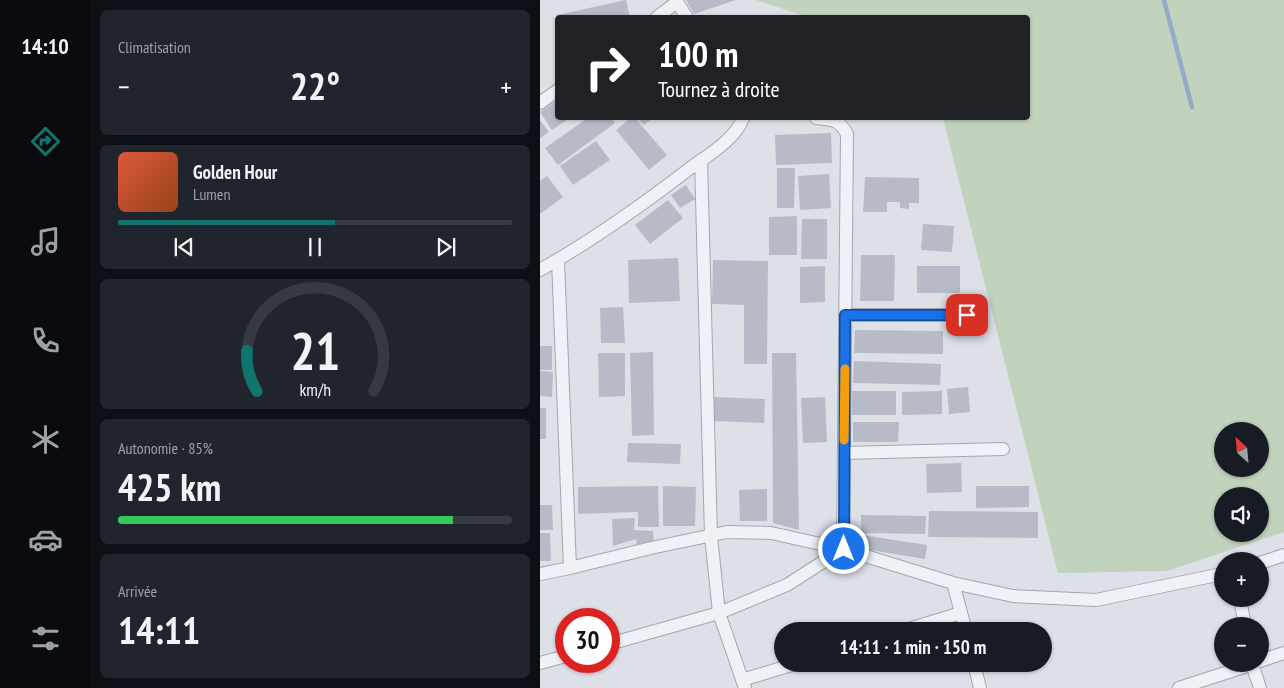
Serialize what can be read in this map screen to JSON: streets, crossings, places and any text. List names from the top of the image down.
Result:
{
  "north": "top left",
  "page": {
    "tabs": "14:10",
    "tile": [
      "Climatisation",
      ["Autonomie · 85%", "425 km"],
      ["Arrivée", "14:11"]
    ],
    "turn": ["100 m", "Tournez à droite"],
    "heat": ["−", "22°", "+"],
    "song": ["Golden Hour", "Lumen"],
    "map_buttons": ["+", "−"],
    "limit": "30",
    "trip": "14:11 · 1 min · 150 m",
    "gauge": ["21", "km/h"]
  }
}
